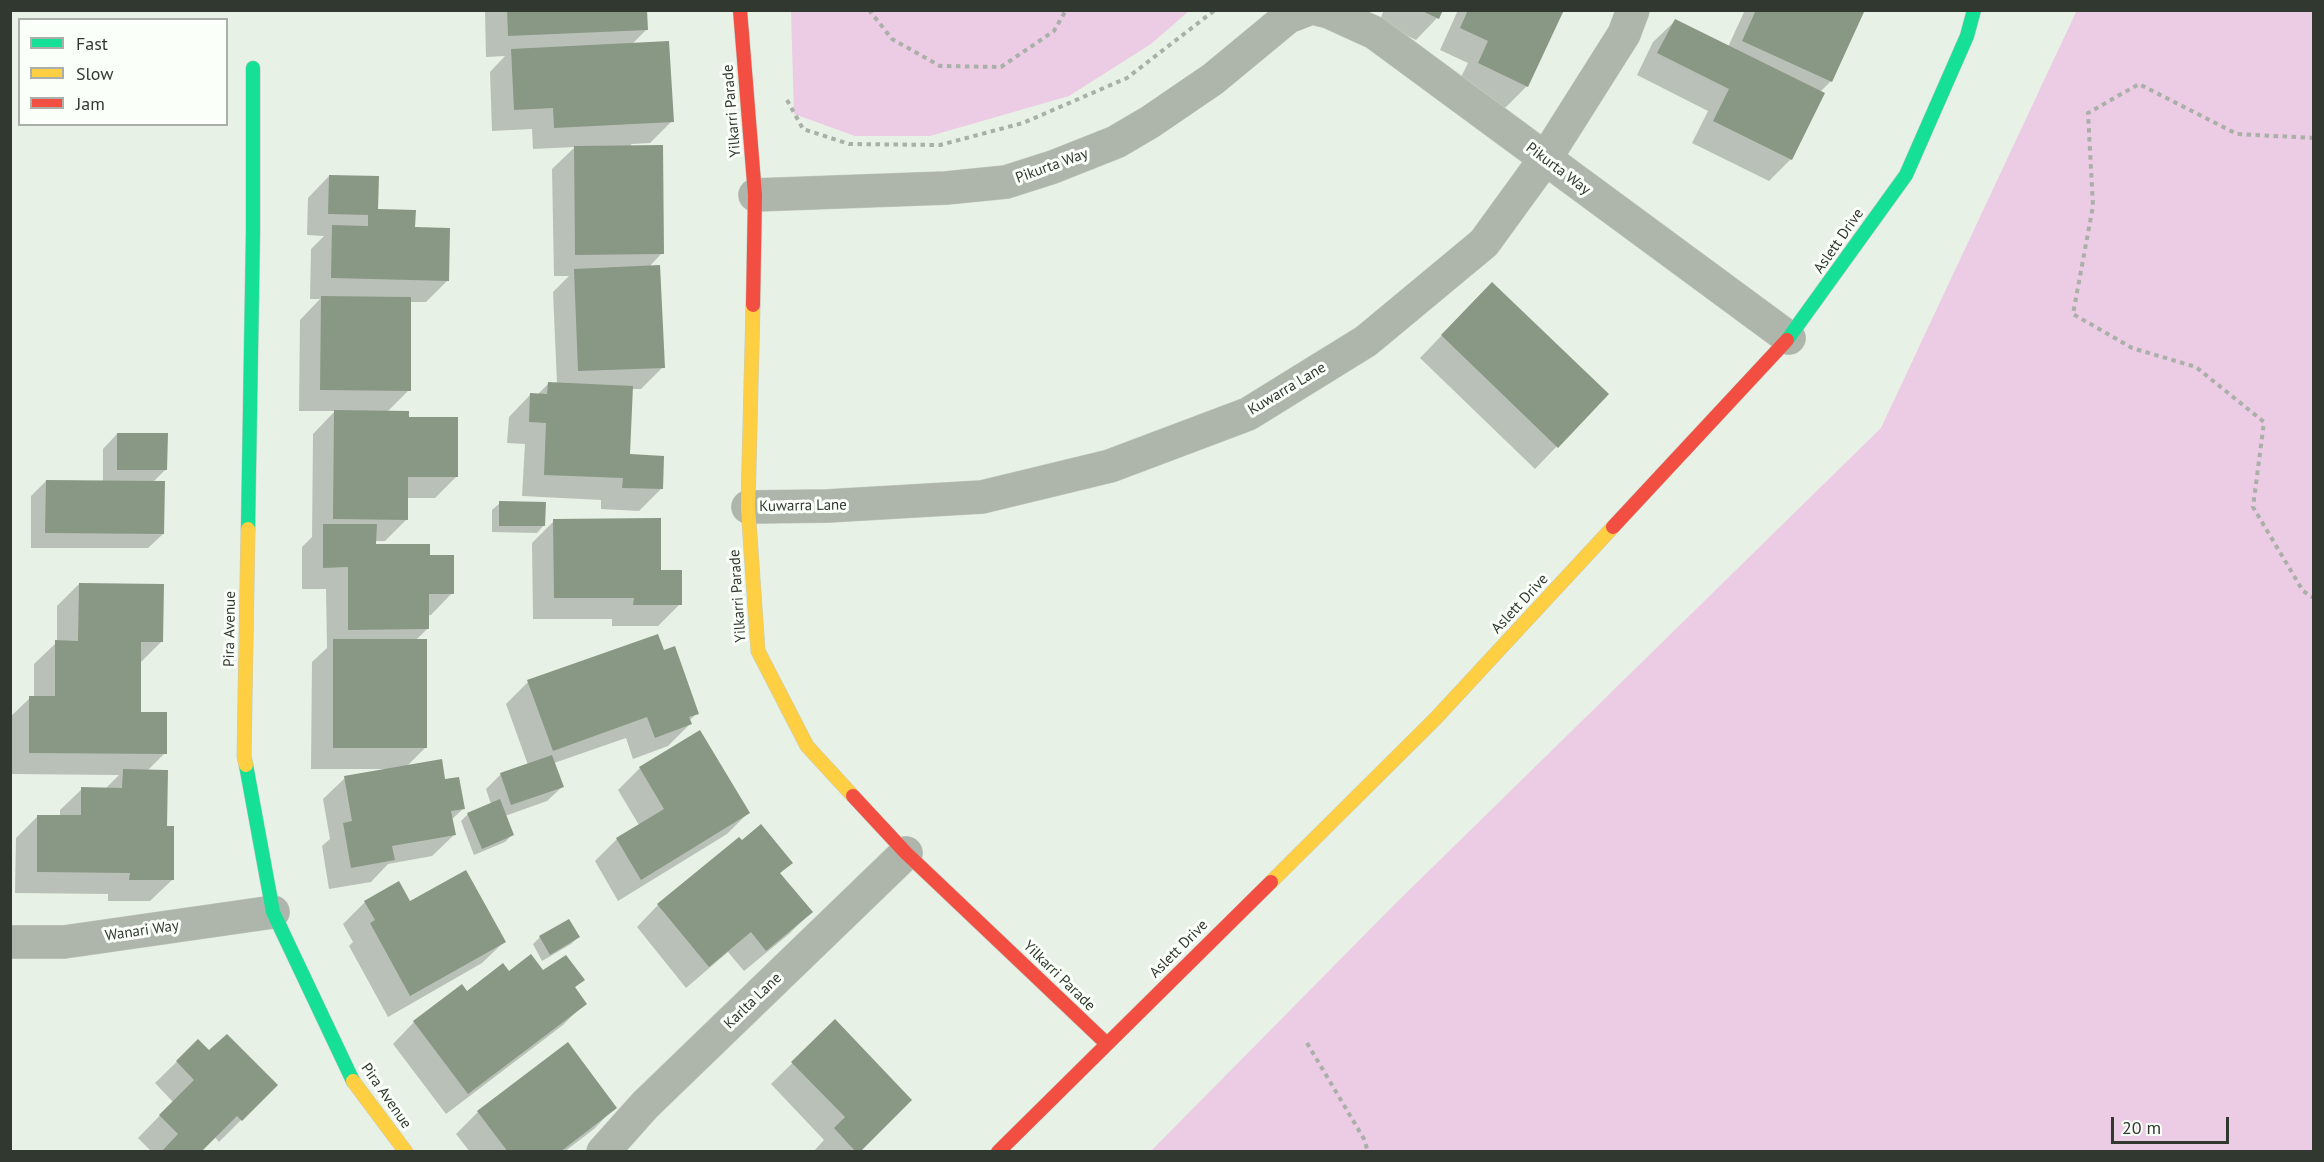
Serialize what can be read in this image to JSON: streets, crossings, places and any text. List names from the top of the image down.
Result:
{
  "streets": {
    "street": [
      "Yilkarri Parade",
      "Pikurta Way",
      "Aslett Drive",
      "Kuwarra Lane",
      "Pira Avenue",
      "Wanari Way",
      "Karlta Lane"
    ]
  },
  "crossings": [
    ["Yilkarri Parade", "Pikurta Way"],
    ["Yilkarri Parade", "Aslett Drive"],
    ["Yilkarri Parade", "Kuwarra Lane"],
    ["Yilkarri Parade", "Karlta Lane"],
    ["Pikurta Way", "Aslett Drive"],
    ["Pikurta Way", "Kuwarra Lane"],
    ["Pira Avenue", "Wanari Way"]
  ],
  "legend": ["Fast", "Slow", "Jam"],
  "scale_bar": "20 m"
}
